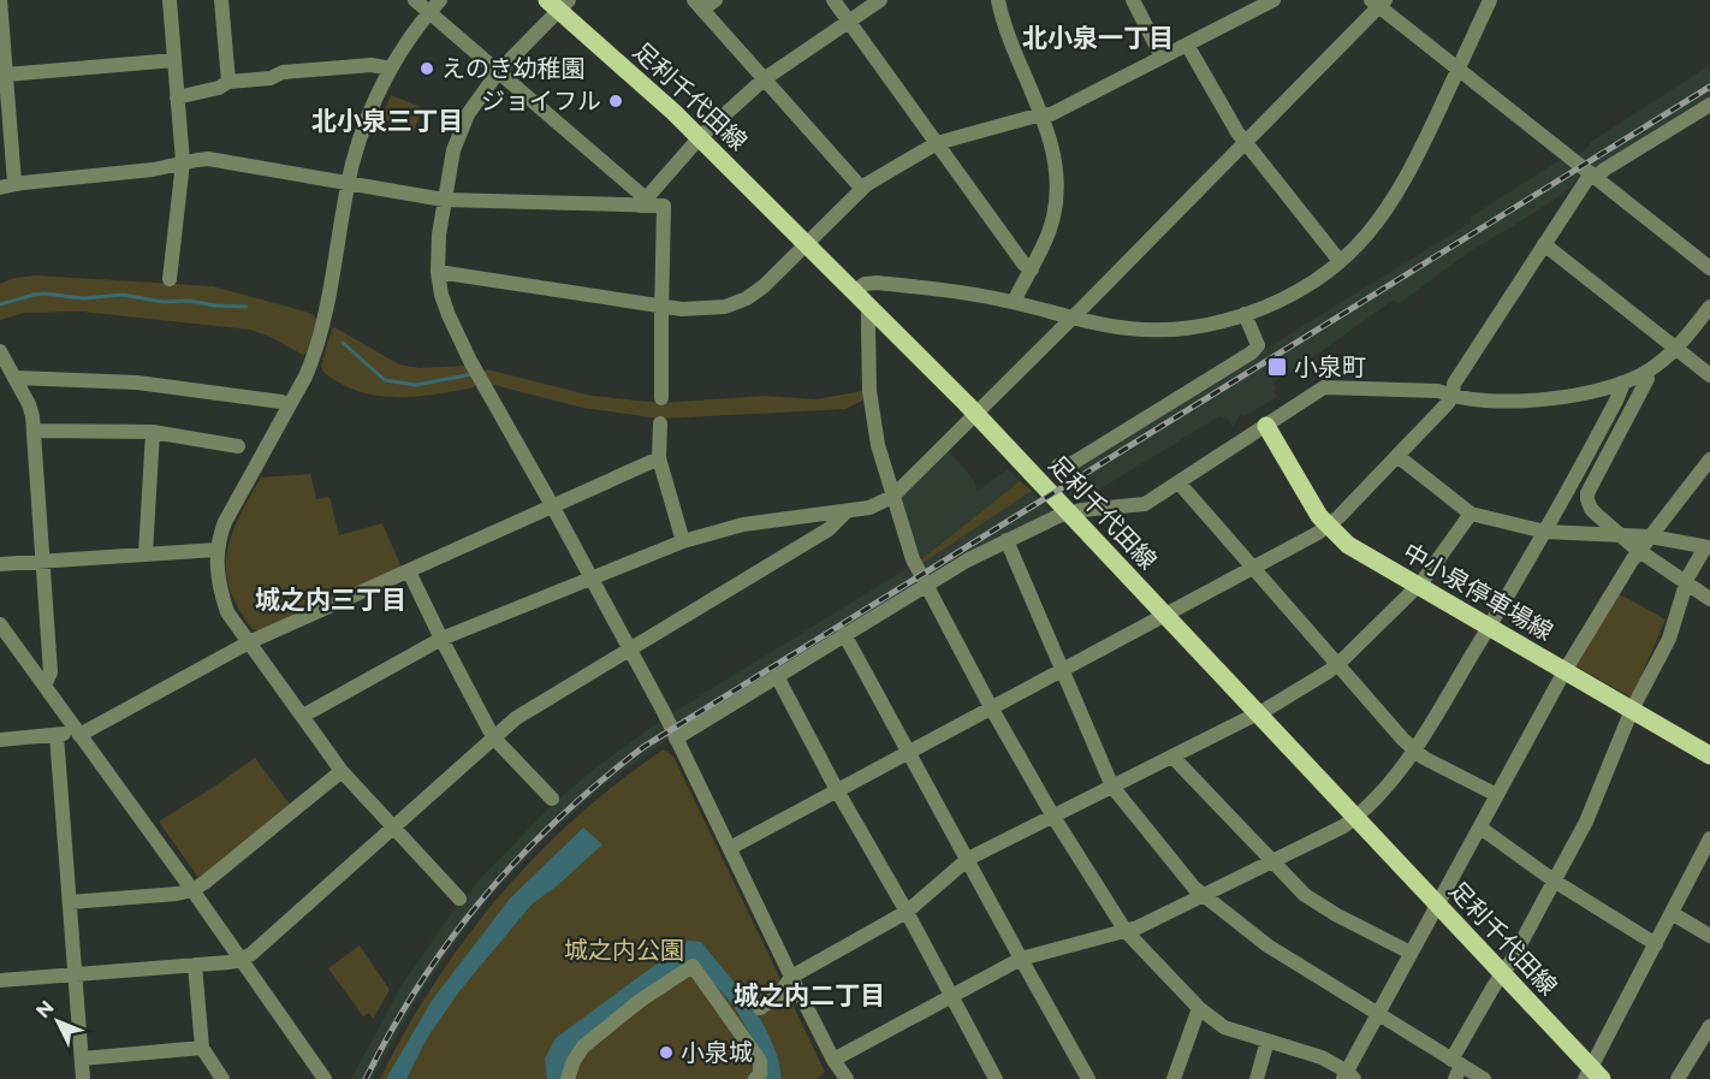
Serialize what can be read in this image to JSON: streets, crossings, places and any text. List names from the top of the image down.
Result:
{
  "streets": {
    "main road": ["足利千代田線", "中小泉停車場線"]
  },
  "districts": [
    "北小泉一丁目",
    "北小泉三丁目",
    "城之内三丁目",
    "城之内二丁目"
  ],
  "parks": ["城之内公園"],
  "places": {
    "other": ["えのき幼稚園", "ジョイフル", "小泉城"],
    "transit": ["小泉町"]
  },
  "north": "top left"
}
